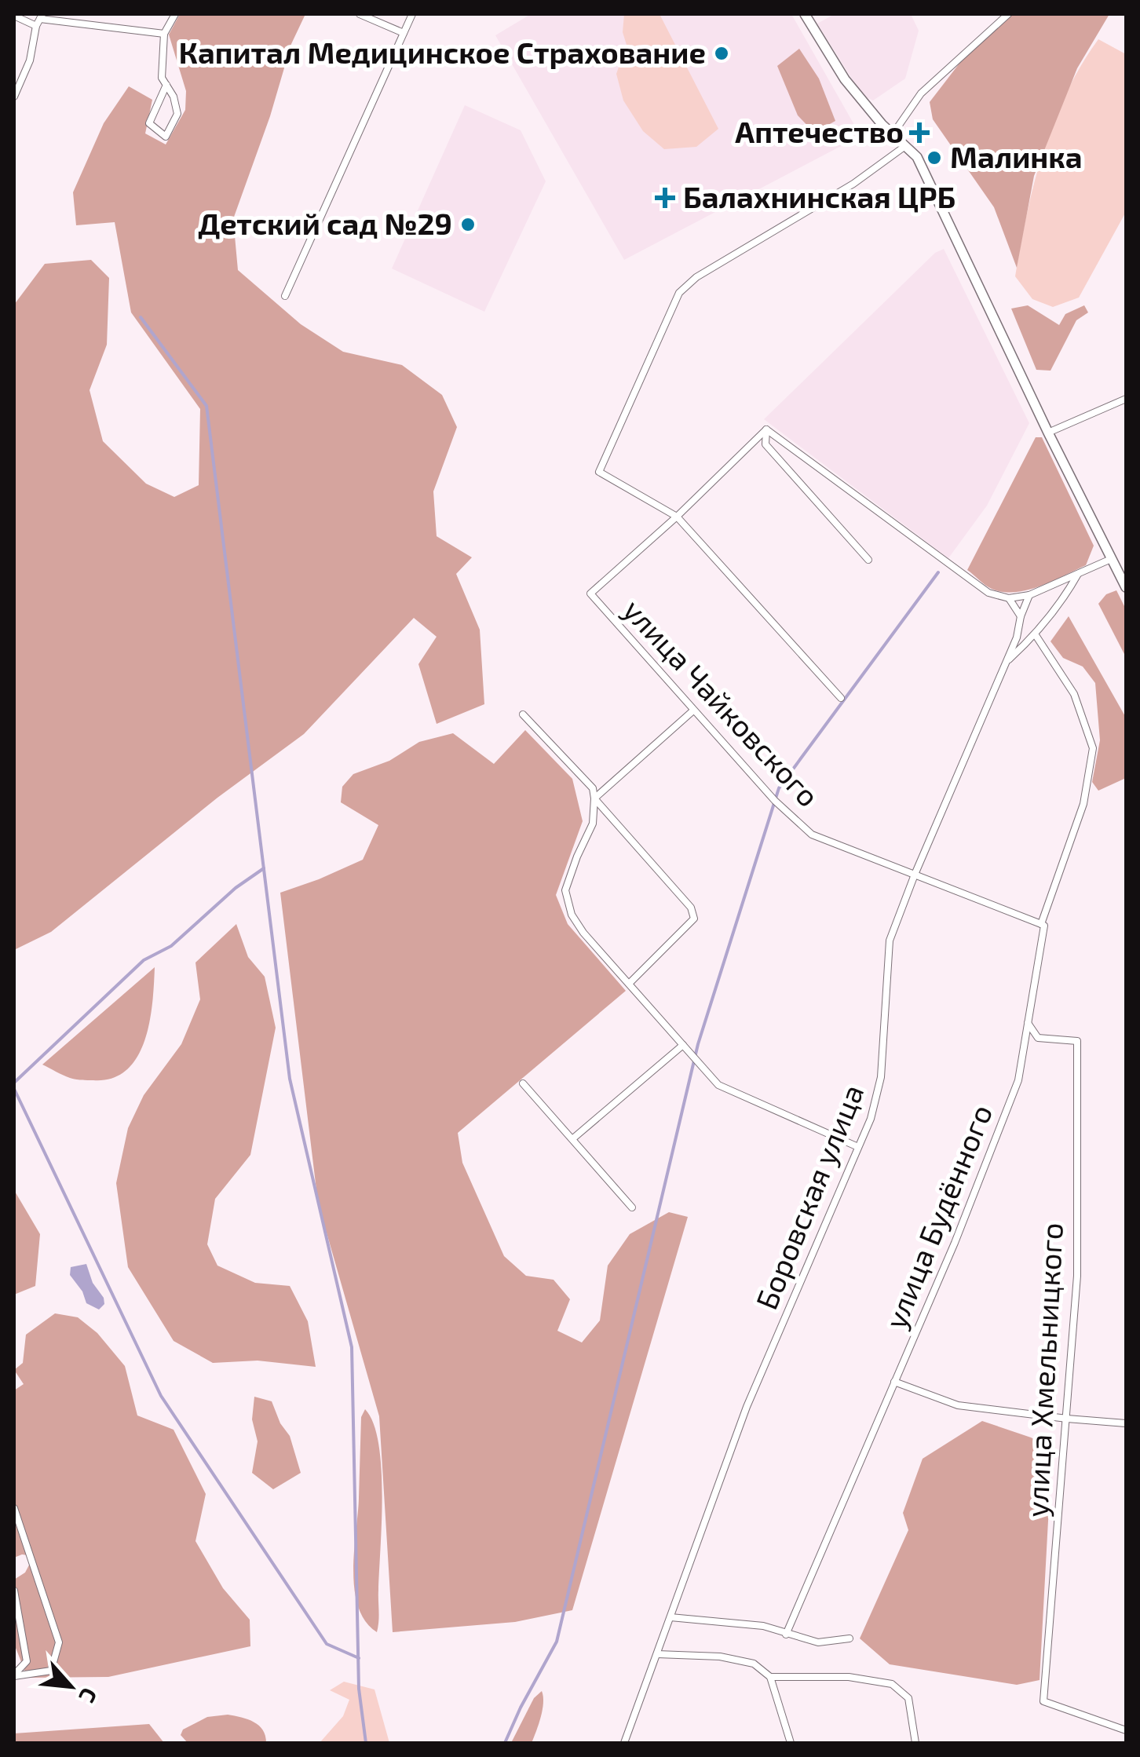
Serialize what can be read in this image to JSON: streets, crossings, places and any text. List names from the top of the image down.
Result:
{
  "streets": {
    "street": [
      "улица Чайковского",
      "Боровская улица",
      "улица Будённого",
      "улица Хмельницкого"
    ]
  },
  "crossings": [
    ["улица Чайковского", "Боровская улица"],
    ["улица Чайковского", "улица Будённого"],
    ["Боровская улица", "улица Будённого"],
    ["улица Будённого", "улица Хмельницкого"]
  ],
  "places": {
    "other": ["Капитал Медицинское Страхование", "Малинка", "Детский сад №29"],
    "health": ["Аптечество", "Балахнинская ЦРБ"]
  },
  "north": "bottom right"
}
